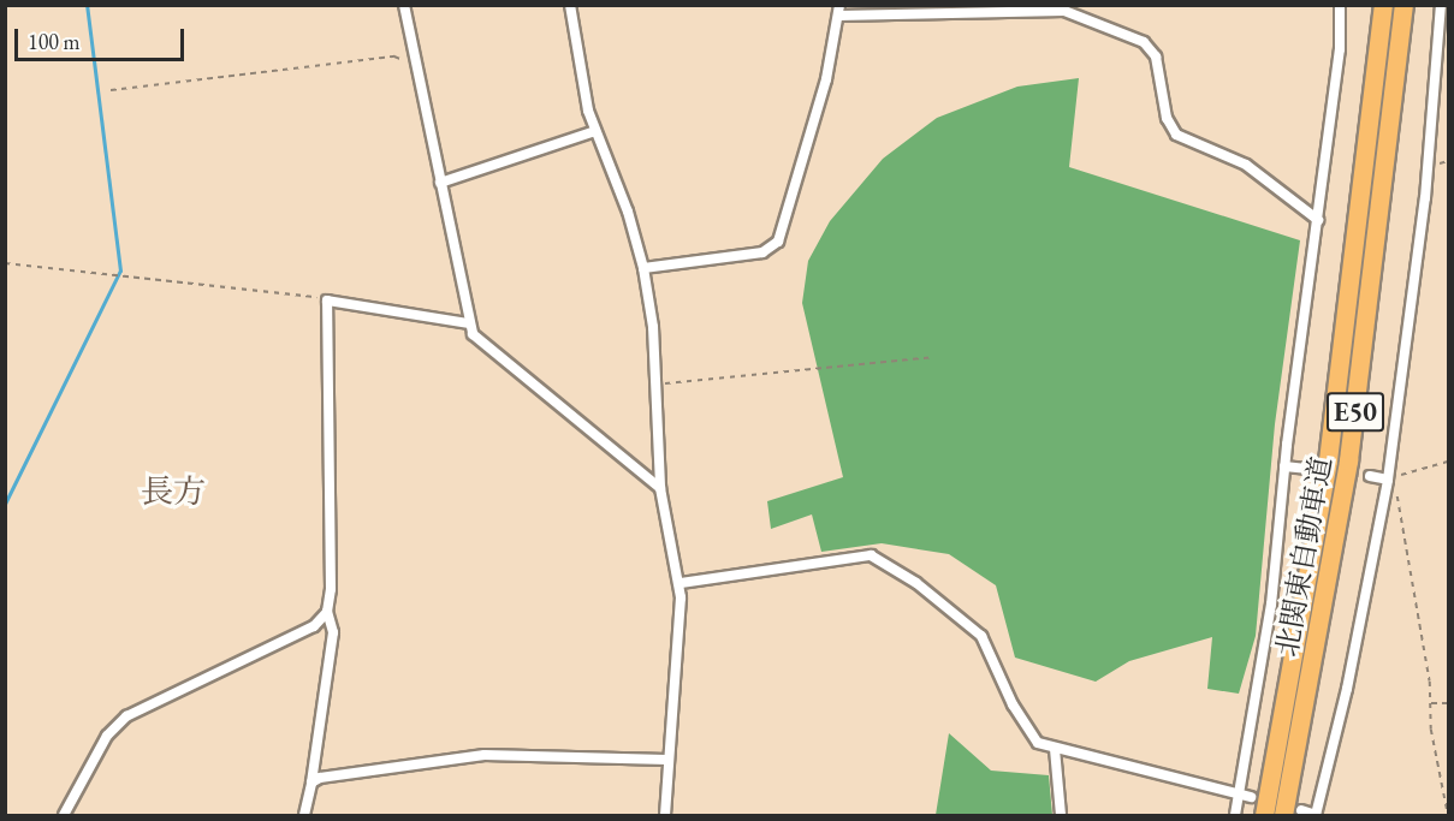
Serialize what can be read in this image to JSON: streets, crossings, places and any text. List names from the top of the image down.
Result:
{
  "streets": {
    "highway": ["E50", "北関東自動車道"]
  },
  "districts": ["長方"],
  "scale_bar": "100 m"
}
